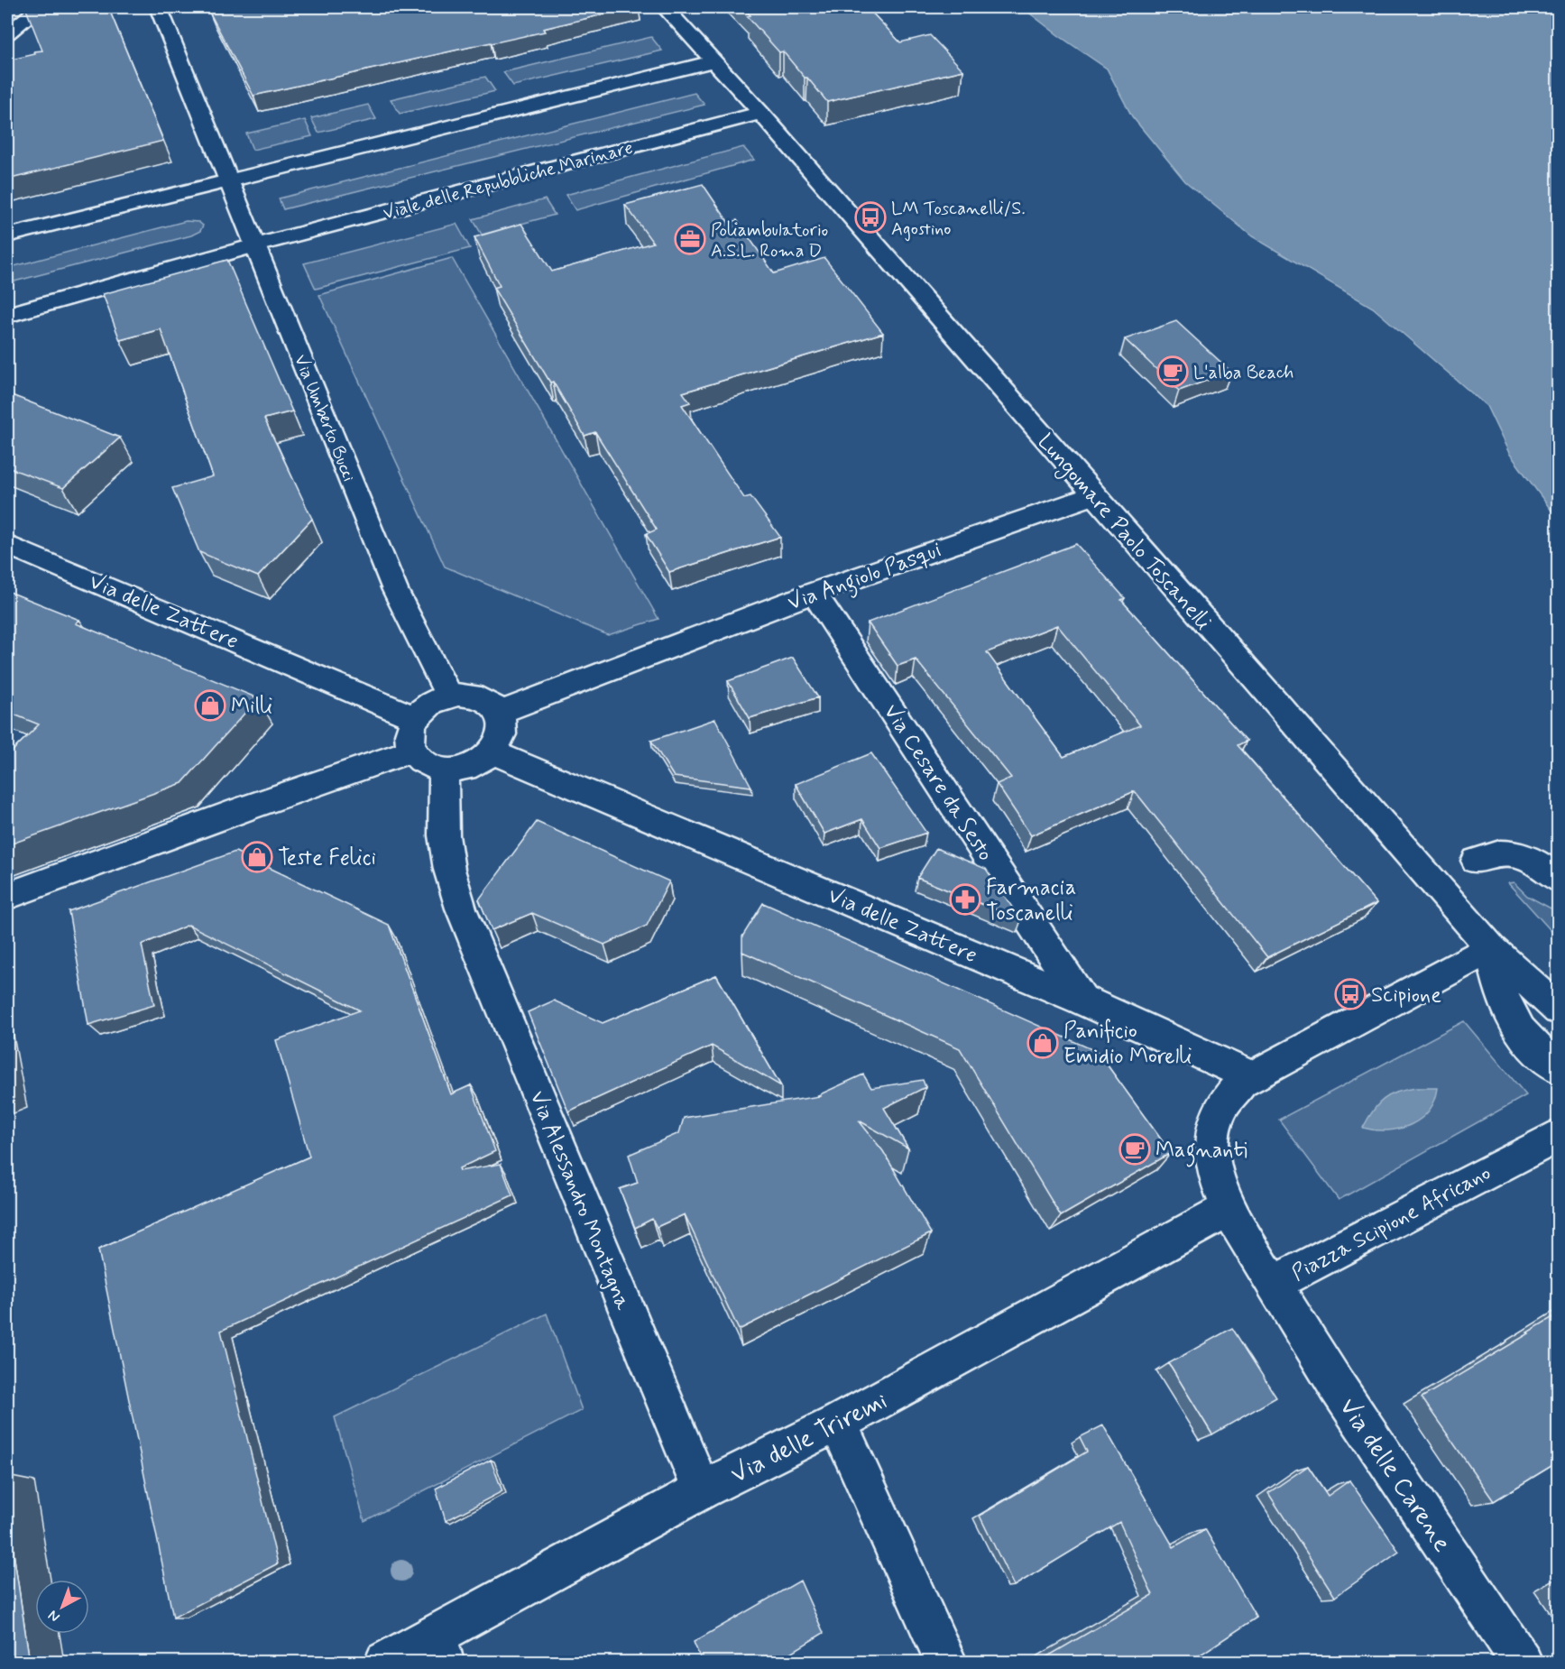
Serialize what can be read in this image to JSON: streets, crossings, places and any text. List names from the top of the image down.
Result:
{
  "streets": {
    "street": [
      "Viale delle Repubbliche Marinare",
      "Via Umberto Bucci",
      "Lungomare Paolo Toscanelli",
      "Via Angiolo Pasqui",
      "Via delle Zattere",
      "Via Cesare da Sesto",
      "Via Alessandro Montagna",
      "Piazza Scipione Africano",
      "Via delle Triremi",
      "Via delle Carene"
    ]
  },
  "crossings": [
    ["Viale delle Repubbliche Marinare", "Via Umberto Bucci"],
    ["Viale delle Repubbliche Marinare", "Lungomare Paolo Toscanelli"],
    ["Via Umberto Bucci", "Via Angiolo Pasqui"],
    ["Via Umberto Bucci", "Via delle Zattere"],
    ["Via Umberto Bucci", "Via Alessandro Montagna"],
    ["Lungomare Paolo Toscanelli", "Via Angiolo Pasqui"],
    ["Lungomare Paolo Toscanelli", "Piazza Scipione Africano"],
    ["Via Angiolo Pasqui", "Via delle Zattere"],
    ["Via Angiolo Pasqui", "Via Cesare da Sesto"],
    ["Via Angiolo Pasqui", "Via Alessandro Montagna"],
    ["Via delle Zattere", "Via Cesare da Sesto"],
    ["Via delle Zattere", "Via Alessandro Montagna"],
    ["Via delle Zattere", "Piazza Scipione Africano"],
    ["Via Alessandro Montagna", "Via delle Triremi"],
    ["Piazza Scipione Africano", "Via delle Triremi"],
    ["Piazza Scipione Africano", "Via delle Carene"]
  ],
  "places": {
    "bus stop": ["LM Toscanelli/S. Agostino", "Scipione"],
    "office": ["Poliambulatorio A.S.L. Roma D"],
    "cafe": ["L'alba Beach", "Magnanti"],
    "shop": ["Milli", "Teste Felici", "Panificio Emidio Morelli"],
    "pharmacy": ["Farmacia Toscanelli"]
  },
  "north": "bottom left"
}
